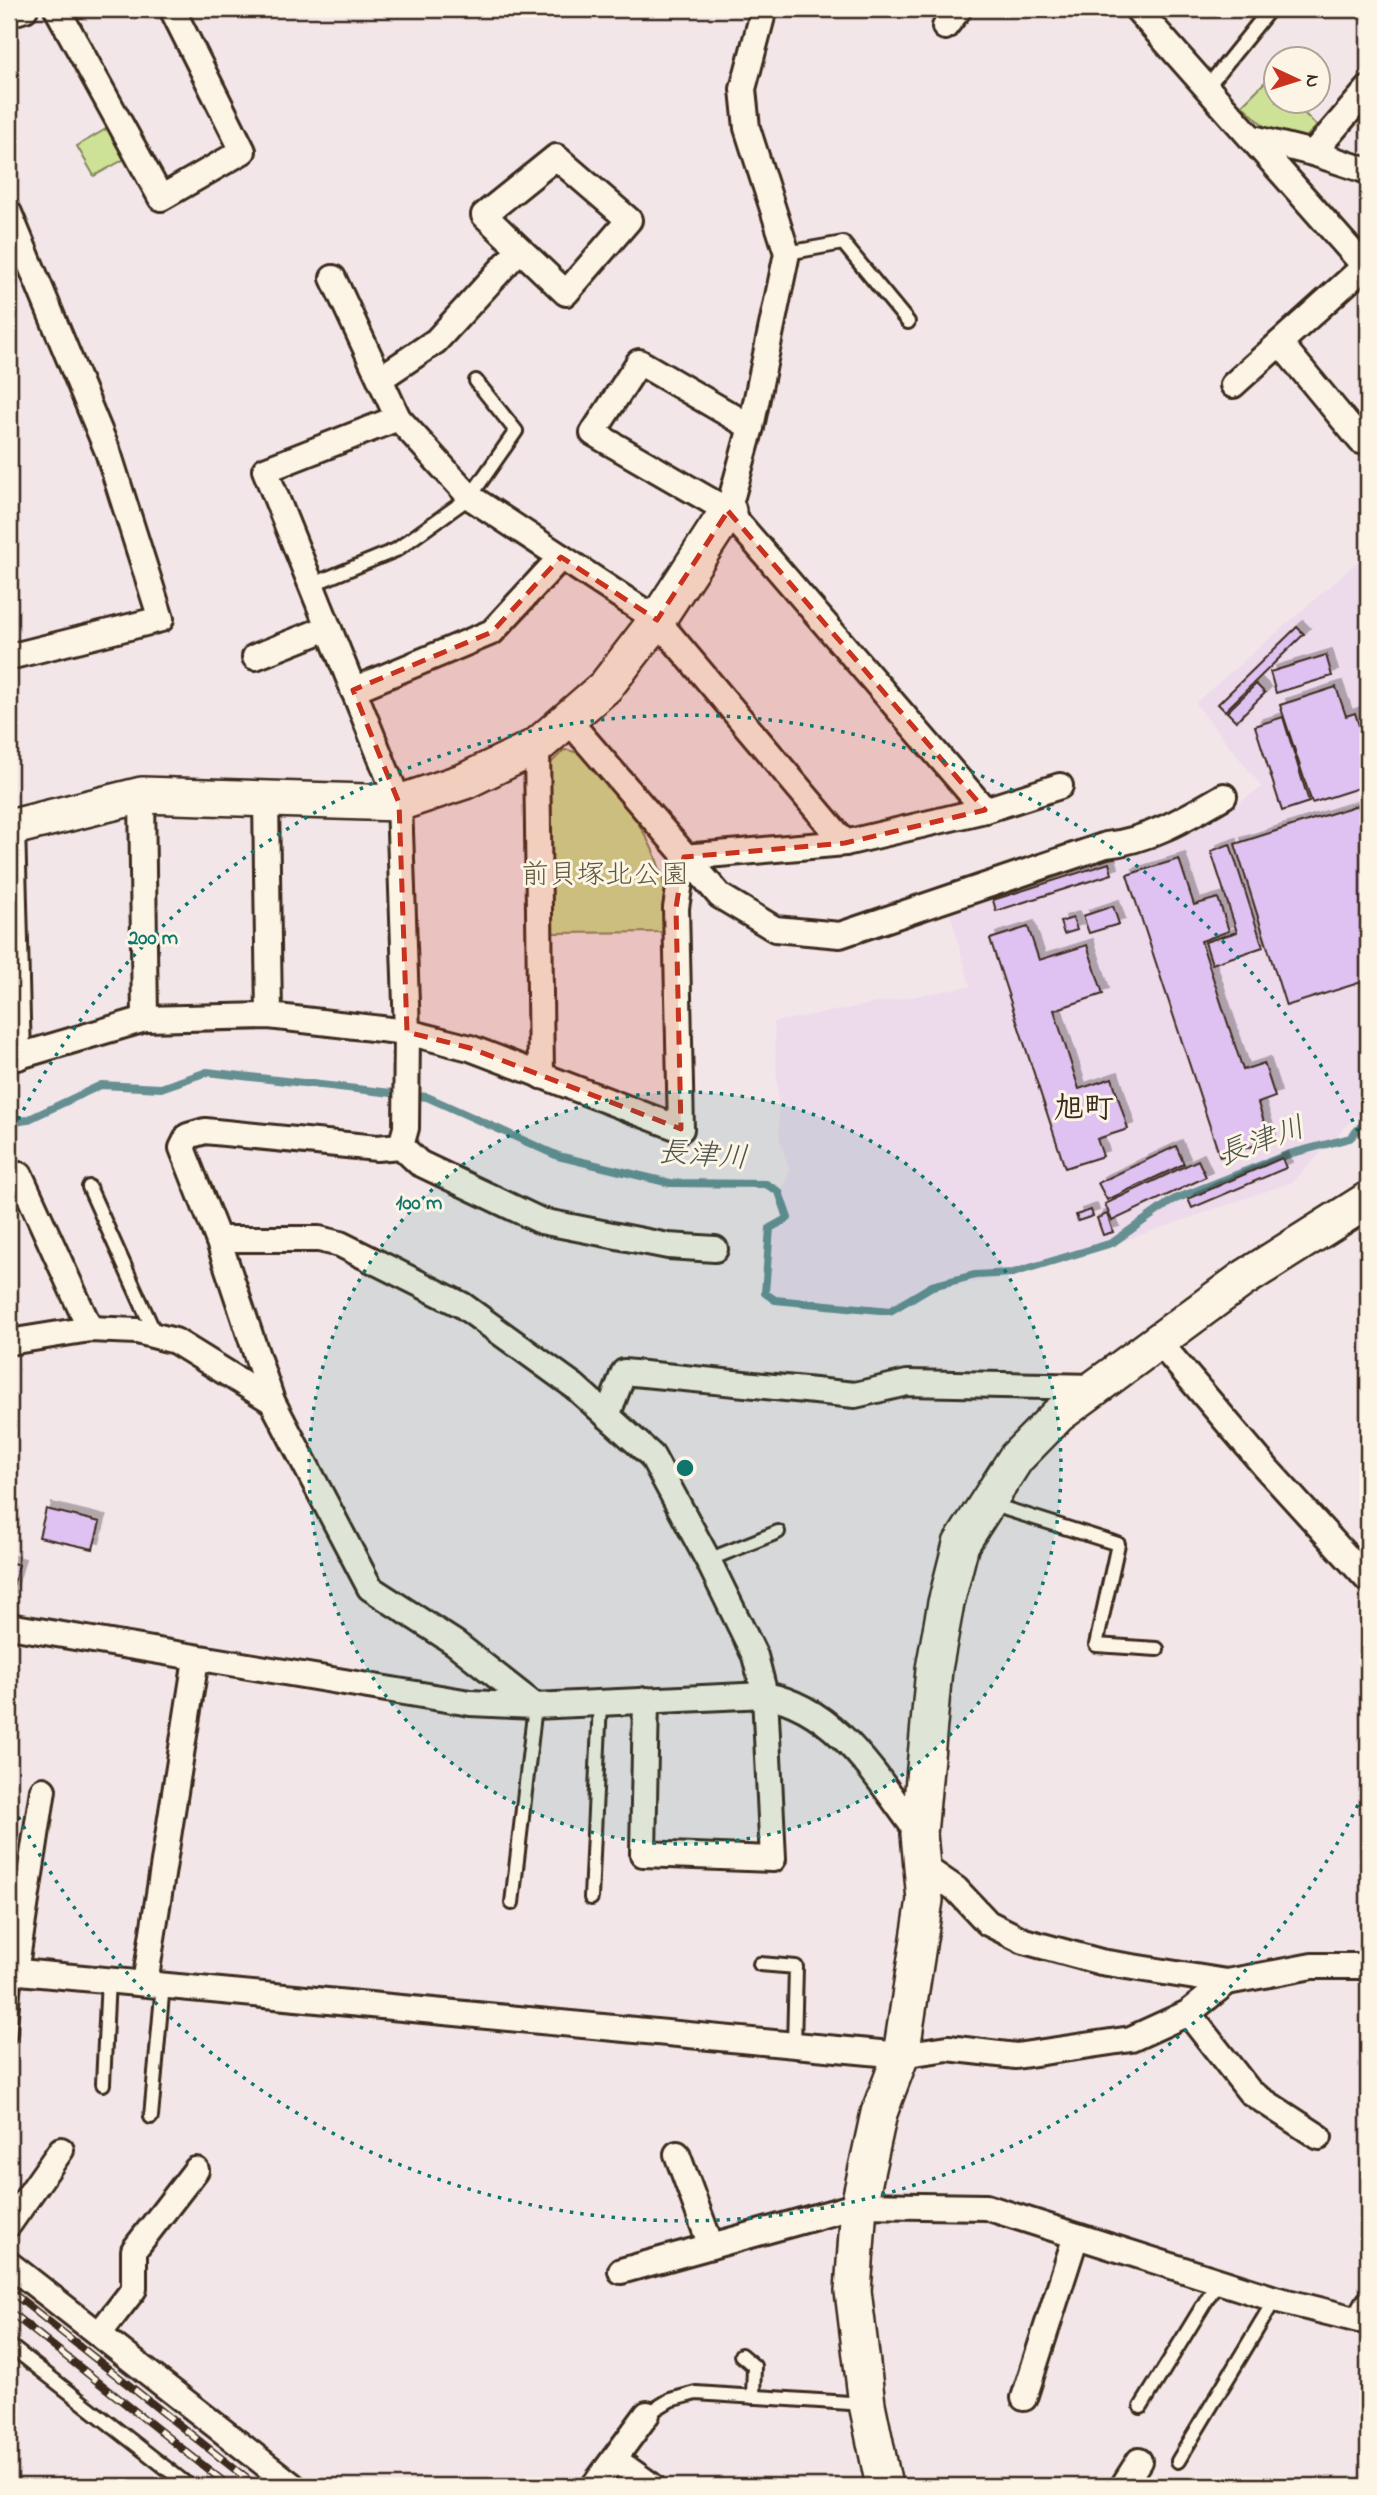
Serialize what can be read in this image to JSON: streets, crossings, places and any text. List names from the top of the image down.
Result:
{
  "districts": ["旭町"],
  "water": ["長津川"],
  "parks": ["前貝塚北公園"],
  "north": "right",
  "rings": ["200 m", "100 m"]
}
